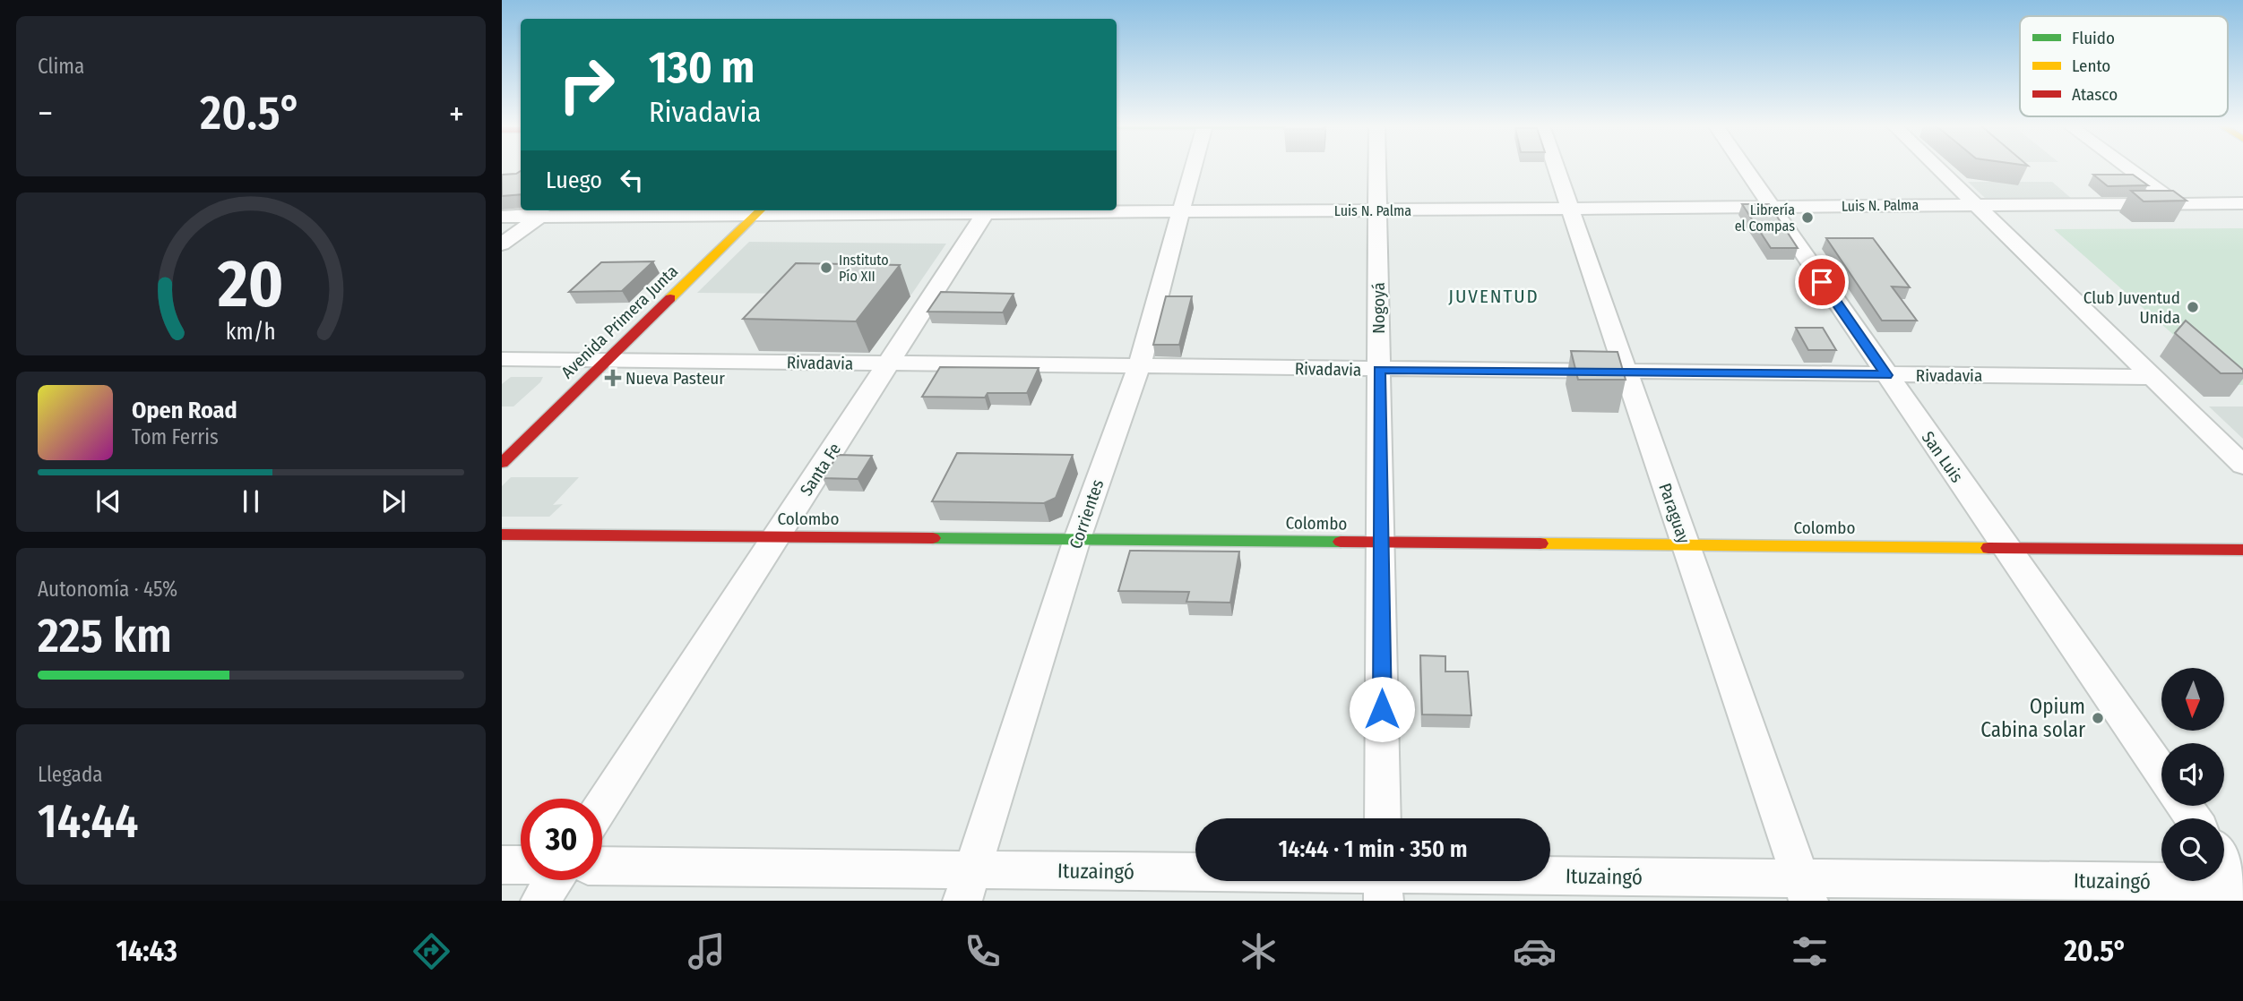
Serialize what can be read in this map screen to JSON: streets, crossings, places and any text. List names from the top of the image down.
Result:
{
  "streets": {
    "street": [
      "Luis N. Palma",
      "Nogoyá",
      "Avenida Primera Junta",
      "Rivadavia",
      "San Luis",
      "Santa Fe",
      "Paraguay",
      "Corrientes",
      "Colombo",
      "Ituzaingó"
    ]
  },
  "crossings": [
    ["Luis N. Palma", "Nogoyá"],
    ["Luis N. Palma", "Avenida Primera Junta"],
    ["Luis N. Palma", "San Luis"],
    ["Luis N. Palma", "Santa Fe"],
    ["Luis N. Palma", "Paraguay"],
    ["Luis N. Palma", "Corrientes"],
    ["Nogoyá", "Rivadavia"],
    ["Nogoyá", "Colombo"],
    ["Avenida Primera Junta", "Rivadavia"],
    ["Rivadavia", "San Luis"],
    ["Rivadavia", "Santa Fe"],
    ["Rivadavia", "Paraguay"],
    ["Rivadavia", "Corrientes"],
    ["San Luis", "Colombo"],
    ["Santa Fe", "Colombo"],
    ["Paraguay", "Colombo"],
    ["Paraguay", "Ituzaingó"],
    ["Corrientes", "Colombo"],
    ["Corrientes", "Ituzaingó"]
  ],
  "districts": ["JUVENTUD"],
  "places": {
    "other": [
      "Librería el Compas",
      "Instituto Pío XII",
      "Club Juventud Unida",
      "Opium Cabina solar"
    ],
    "health": ["Nueva Pasteur"]
  },
  "legend": ["Fluido", "Lento", "Atasco"],
  "north": "bottom",
  "page": {
    "tile": [
      "Clima",
      ["Autonomía · 45%", "225 km"],
      ["Llegada", "14:44"]
    ],
    "turn": ["130 m", "Rivadavia"],
    "heat": ["−", "20.5°", "+"],
    "then": "Luego",
    "song": ["Open Road", "Tom Ferris"],
    "limit": "30",
    "trip": "14:44 · 1 min · 350 m",
    "tabs": ["14:43", "20.5°"],
    "gauge": ["20", "km/h"]
  }
}
